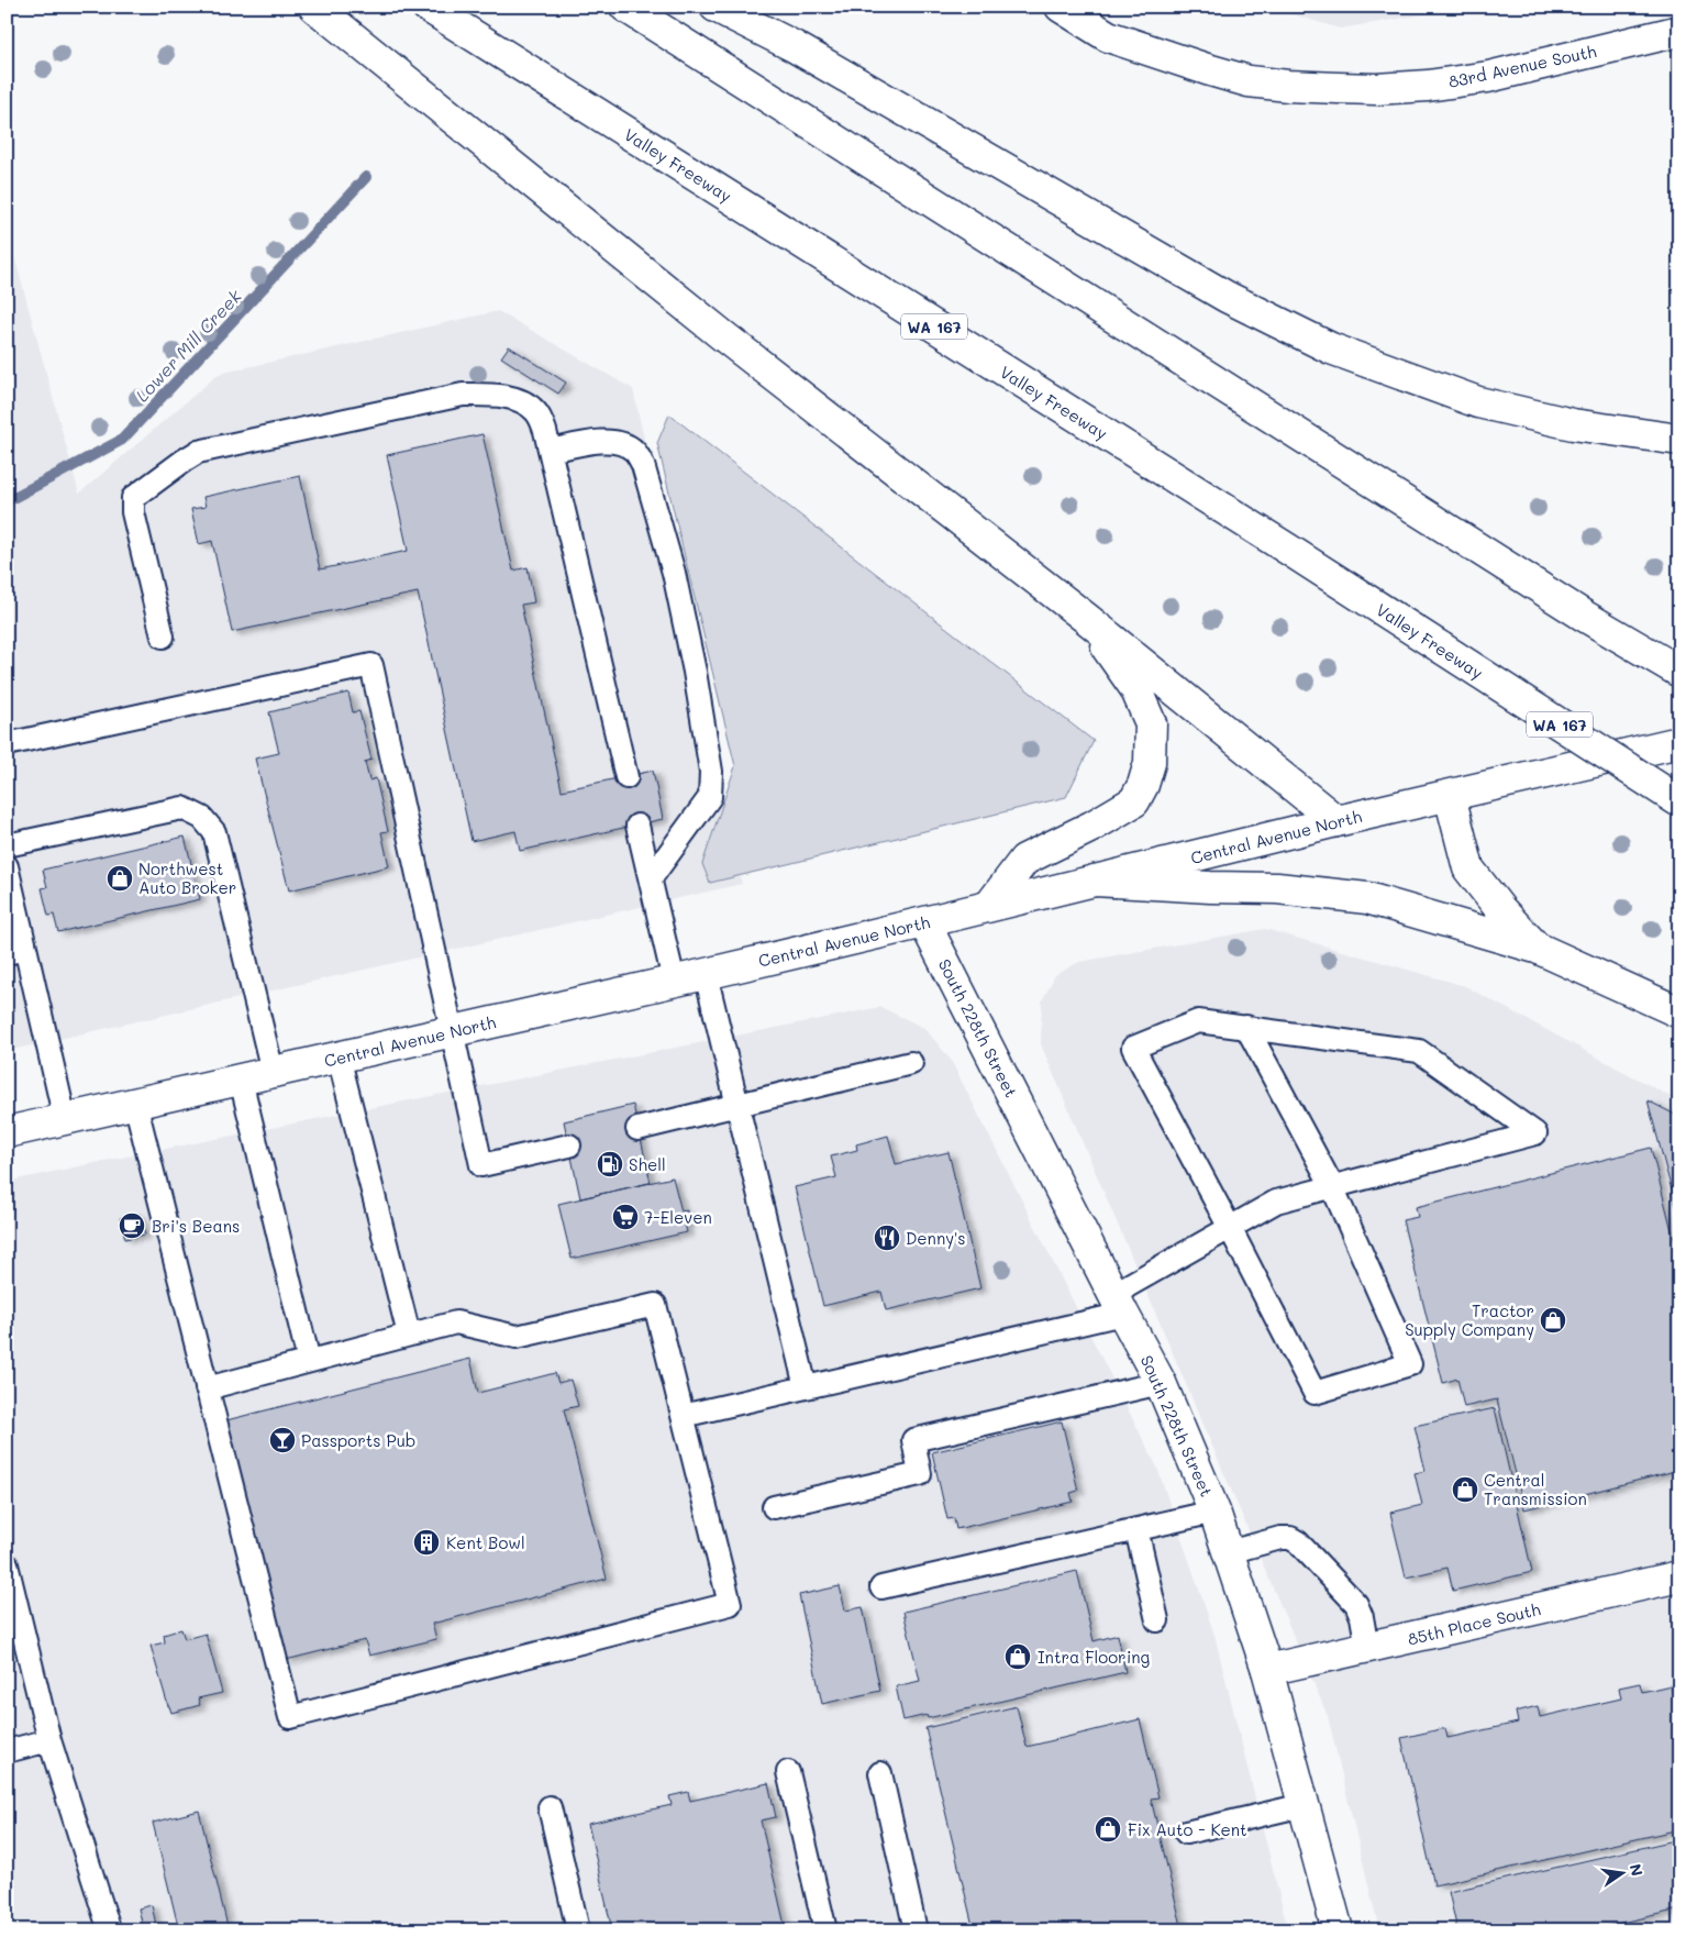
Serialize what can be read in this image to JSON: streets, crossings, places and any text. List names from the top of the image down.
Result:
{
  "streets": {
    "main road": [
      "83rd Avenue South",
      "Valley Freeway",
      "WA 167",
      "Central Avenue North",
      "South 228th Street",
      "85th Place South"
    ]
  },
  "crossings": [
    ["Central Avenue North", "South 228th Street"],
    ["South 228th Street", "85th Place South"]
  ],
  "water": ["Lower Mill Creek"],
  "places": {
    "shop": [
      "Northwest Auto Broker",
      "Tractor Supply Company",
      "Central Transmission",
      "Intra Flooring",
      "Fix Auto - Kent"
    ],
    "fuel station": ["Shell"],
    "supermarket": ["7-Eleven"],
    "cafe": ["Bri's Beans"],
    "restaurant": ["Denny's"],
    "bar": ["Passports Pub"],
    "building": ["Kent Bowl"]
  },
  "north": "right"
}
